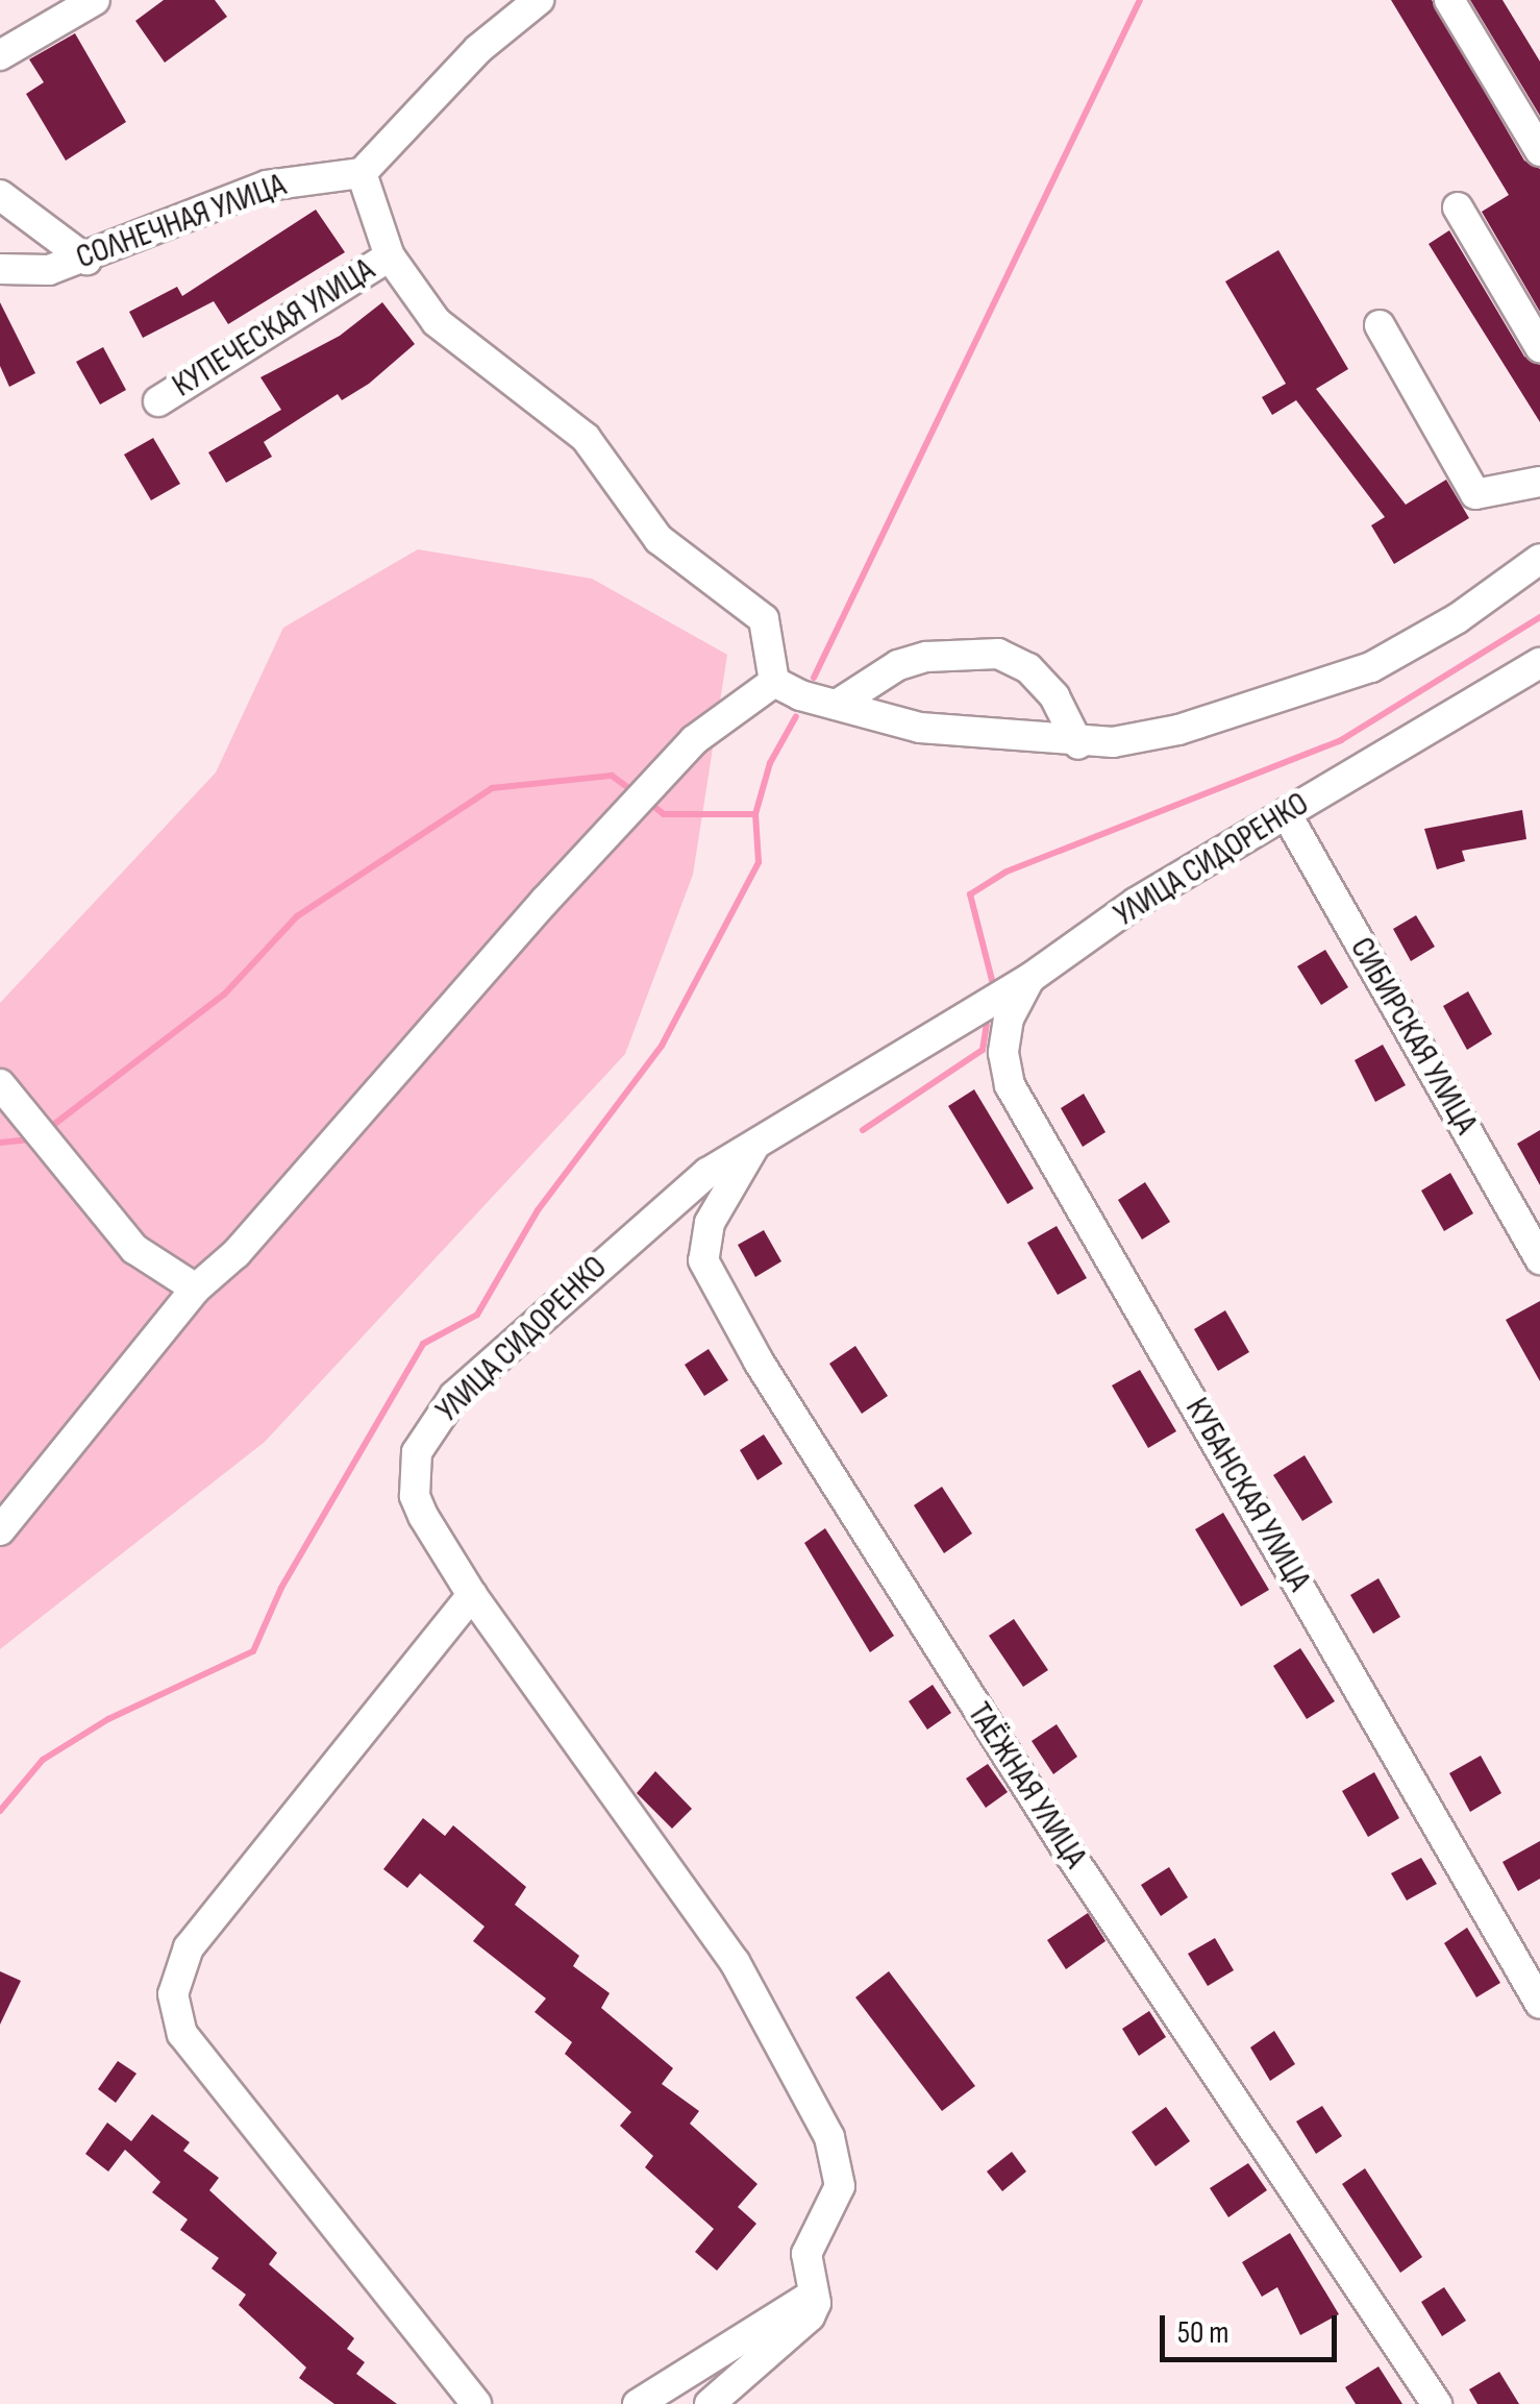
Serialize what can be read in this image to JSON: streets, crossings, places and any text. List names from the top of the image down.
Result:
{
  "streets": {
    "street": [
      "СОЛНЕЧНАЯ УЛИЦА",
      "КУПЕЧЕСКАЯ УЛИЦА",
      "УЛИЦА СИДОРЕНКО",
      "СИБИРСКАЯ УЛИЦА",
      "КУБАНСКАЯ УЛИЦА",
      "ТАЁЖНАЯ УЛИЦА"
    ]
  },
  "crossings": [
    ["УЛИЦА СИДОРЕНКО", "СИБИРСКАЯ УЛИЦА"],
    ["УЛИЦА СИДОРЕНКО", "КУБАНСКАЯ УЛИЦА"],
    ["УЛИЦА СИДОРЕНКО", "ТАЁЖНАЯ УЛИЦА"]
  ],
  "scale_bar": "50 m"
}
